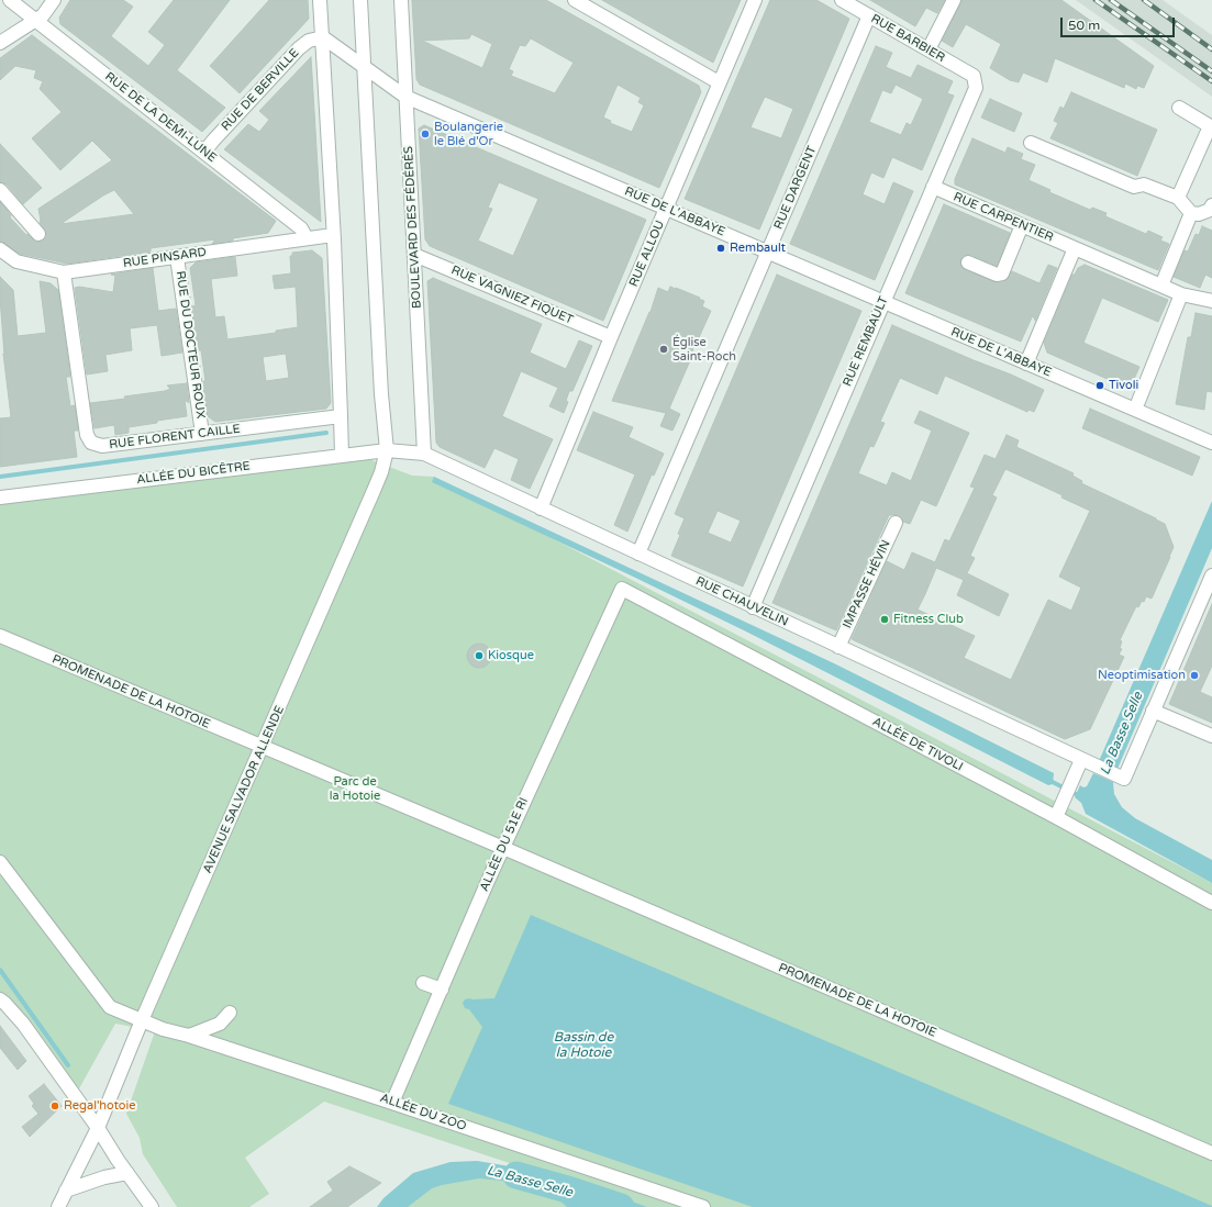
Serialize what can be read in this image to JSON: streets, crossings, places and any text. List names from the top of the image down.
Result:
{
  "streets": {
    "street": [
      "RUE BARBIER",
      "RUE DE BERVILLE",
      "RUE DE LA DEMI-LUNE",
      "RUE DARGENT",
      "RUE DE L'ABBAYE",
      "RUE CARPENTIER",
      "BOULEVARD DES FÉDÉRÉS",
      "RUE ALLOU",
      "RUE PINSARD",
      "RUE VAGNIEZ FIQUET",
      "RUE REMBAULT",
      "RUE DU DOCTEUR ROUX",
      "RUE FLORENT CAILLE",
      "ALLÉE DU BICÊTRE",
      "IMPASSE HÉVIN",
      "RUE CHAUVELIN",
      "PROMENADE DE LA HOTOIE",
      "ALLÉE DE TIVOLI",
      "AVENUE SALVADOR ALLENDE",
      "ALLÉE DU 51E RI",
      "ALLÉE DU ZOO"
    ]
  },
  "crossings": [
    ["RUE BARBIER", "RUE DARGENT"],
    ["RUE BARBIER", "RUE REMBAULT"],
    ["RUE DE BERVILLE", "RUE DE LA DEMI-LUNE"],
    ["RUE DE BERVILLE", "RUE DE L'ABBAYE"],
    ["RUE DE LA DEMI-LUNE", "RUE PINSARD"],
    ["RUE DARGENT", "RUE DE L'ABBAYE"],
    ["RUE DARGENT", "RUE CHAUVELIN"],
    ["RUE DE L'ABBAYE", "BOULEVARD DES FÉDÉRÉS"],
    ["RUE DE L'ABBAYE", "RUE ALLOU"],
    ["RUE DE L'ABBAYE", "RUE REMBAULT"],
    ["RUE CARPENTIER", "RUE REMBAULT"],
    ["BOULEVARD DES FÉDÉRÉS", "RUE VAGNIEZ FIQUET"],
    ["BOULEVARD DES FÉDÉRÉS", "RUE CHAUVELIN"],
    ["RUE ALLOU", "RUE VAGNIEZ FIQUET"],
    ["RUE ALLOU", "RUE CHAUVELIN"],
    ["RUE PINSARD", "RUE DU DOCTEUR ROUX"],
    ["RUE PINSARD", "RUE FLORENT CAILLE"],
    ["RUE REMBAULT", "RUE CHAUVELIN"],
    ["RUE DU DOCTEUR ROUX", "RUE FLORENT CAILLE"],
    ["ALLÉE DU BICÊTRE", "RUE CHAUVELIN"],
    ["ALLÉE DU BICÊTRE", "AVENUE SALVADOR ALLENDE"],
    ["IMPASSE HÉVIN", "RUE CHAUVELIN"],
    ["RUE CHAUVELIN", "AVENUE SALVADOR ALLENDE"],
    ["PROMENADE DE LA HOTOIE", "AVENUE SALVADOR ALLENDE"],
    ["PROMENADE DE LA HOTOIE", "ALLÉE DU 51E RI"],
    ["ALLÉE DE TIVOLI", "ALLÉE DU 51E RI"],
    ["AVENUE SALVADOR ALLENDE", "ALLÉE DU ZOO"],
    ["ALLÉE DU 51E RI", "ALLÉE DU ZOO"]
  ],
  "water": ["La Basse Selle", "Bassin de la Hotoie"],
  "parks": ["Parc de la Hotoie"],
  "places": [
    "Boulangerie le Blé d'Or",
    "Rembault",
    "Église Saint-Roch",
    "Tivoli",
    "Fitness Club",
    "Kiosque",
    "Neoptimisation",
    "Regal'hotoie"
  ],
  "scale_bar": "50 m"
}
